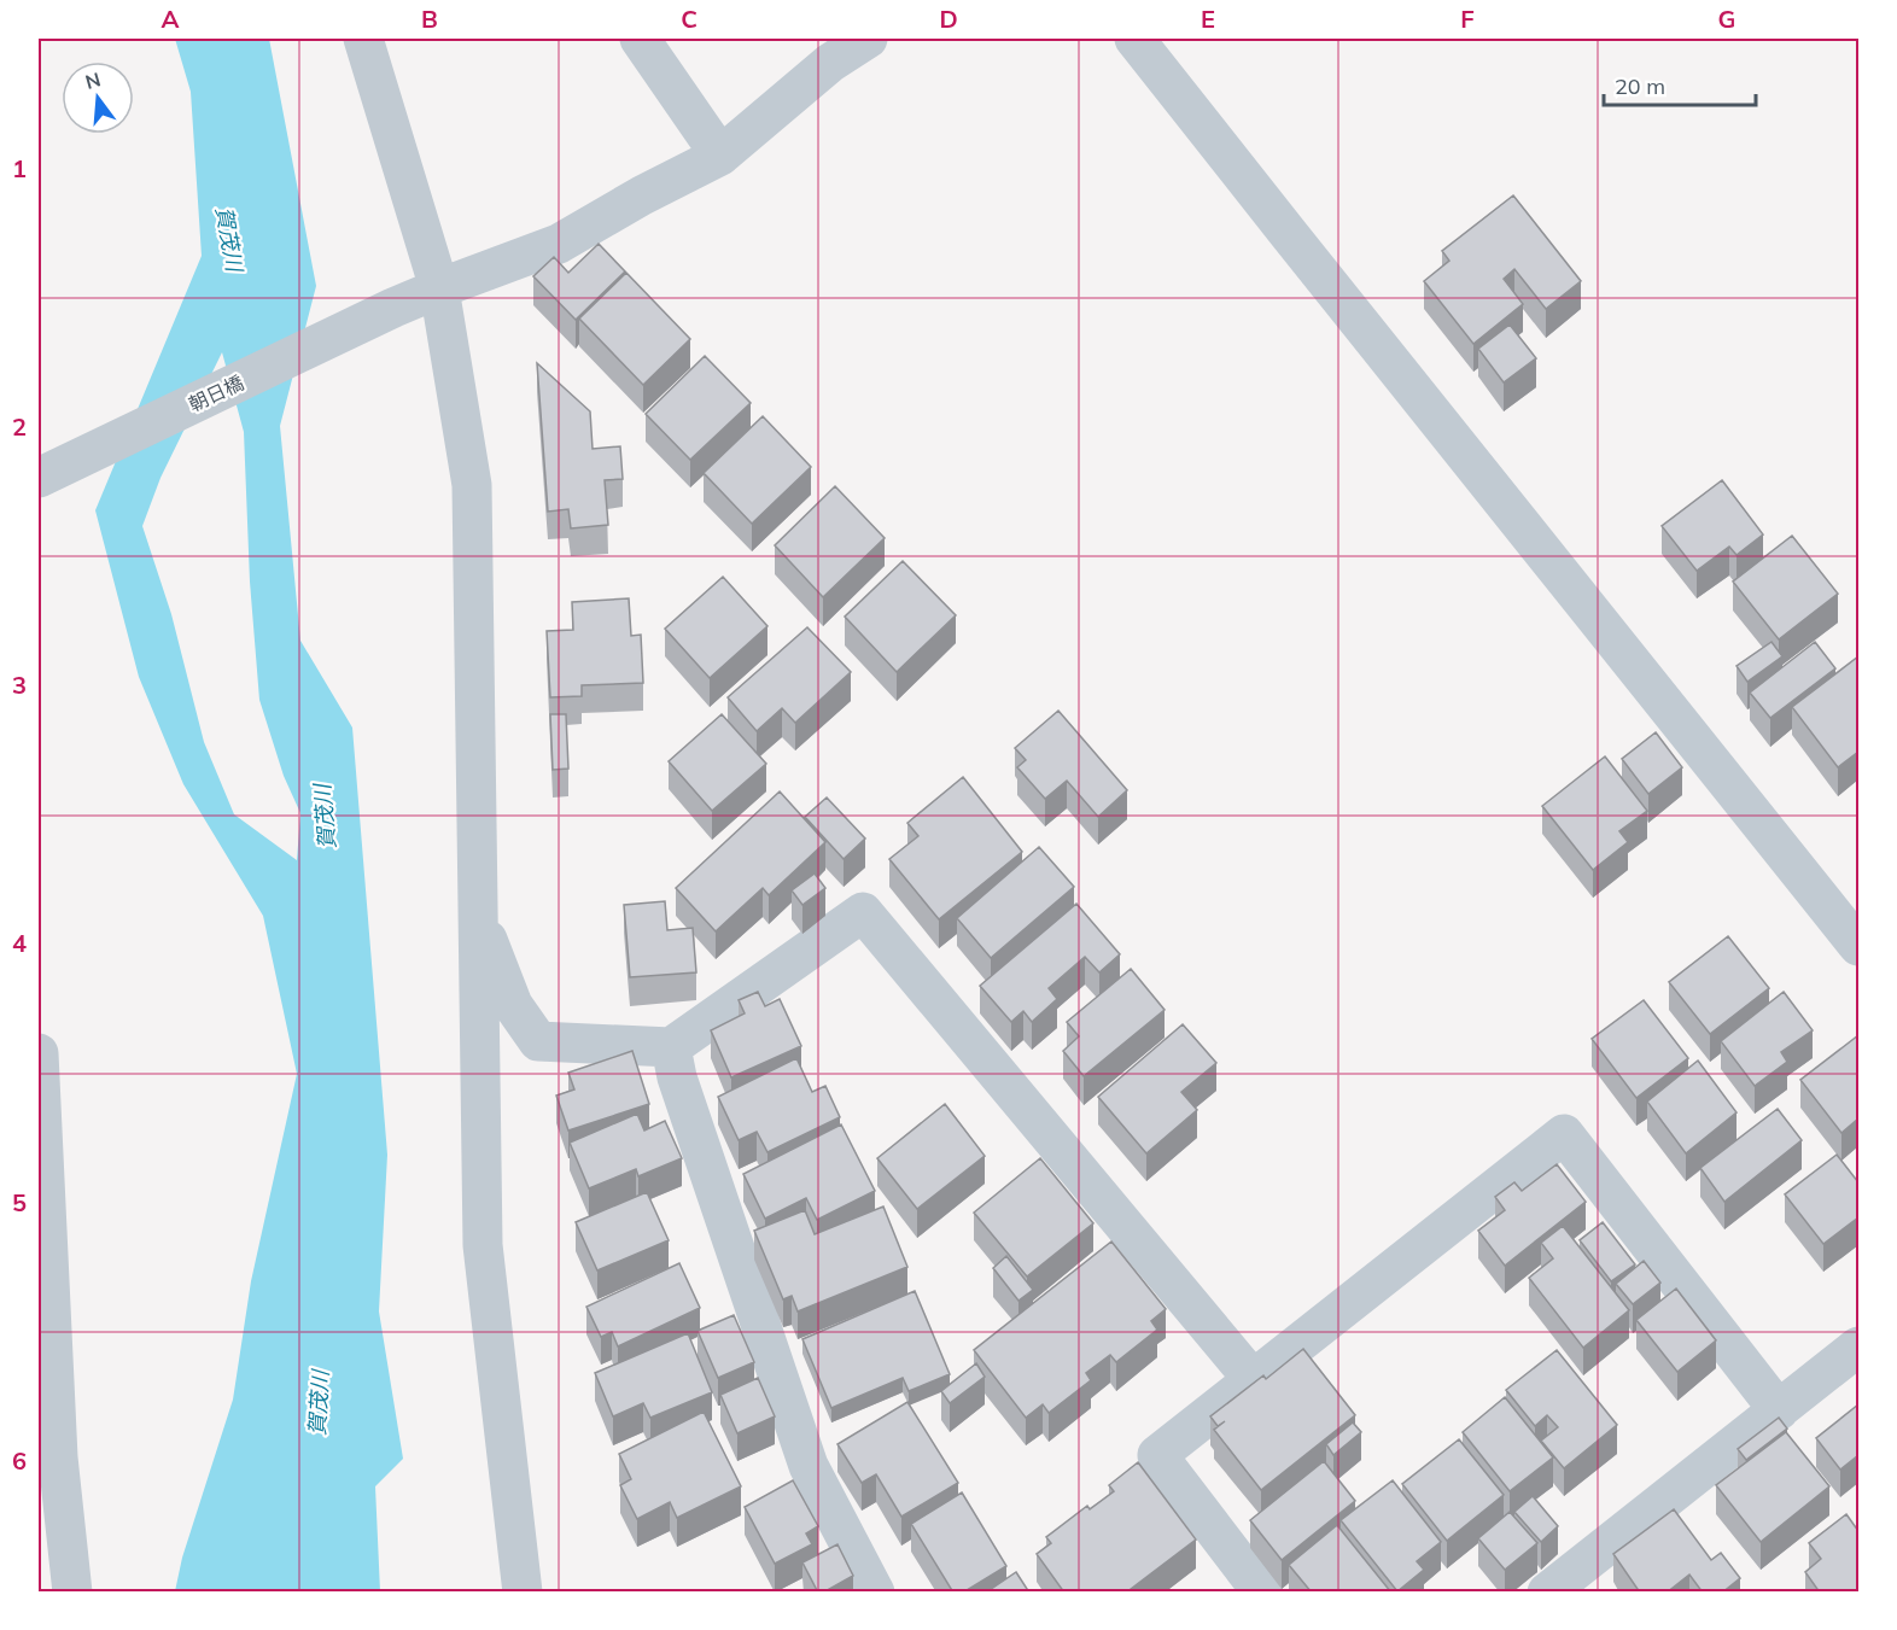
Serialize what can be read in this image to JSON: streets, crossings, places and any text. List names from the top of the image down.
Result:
{
  "streets": {
    "street": ["朝日橋"]
  },
  "water": ["賀茂川"],
  "scale_bar": "20 m",
  "north": "top",
  "grid": {
    "columns": [
      "A",
      "B",
      "C",
      "D",
      "E",
      "F",
      "G"
    ],
    "rows": [
      "1",
      "2",
      "3",
      "4",
      "5",
      "6"
    ]
  }
}
